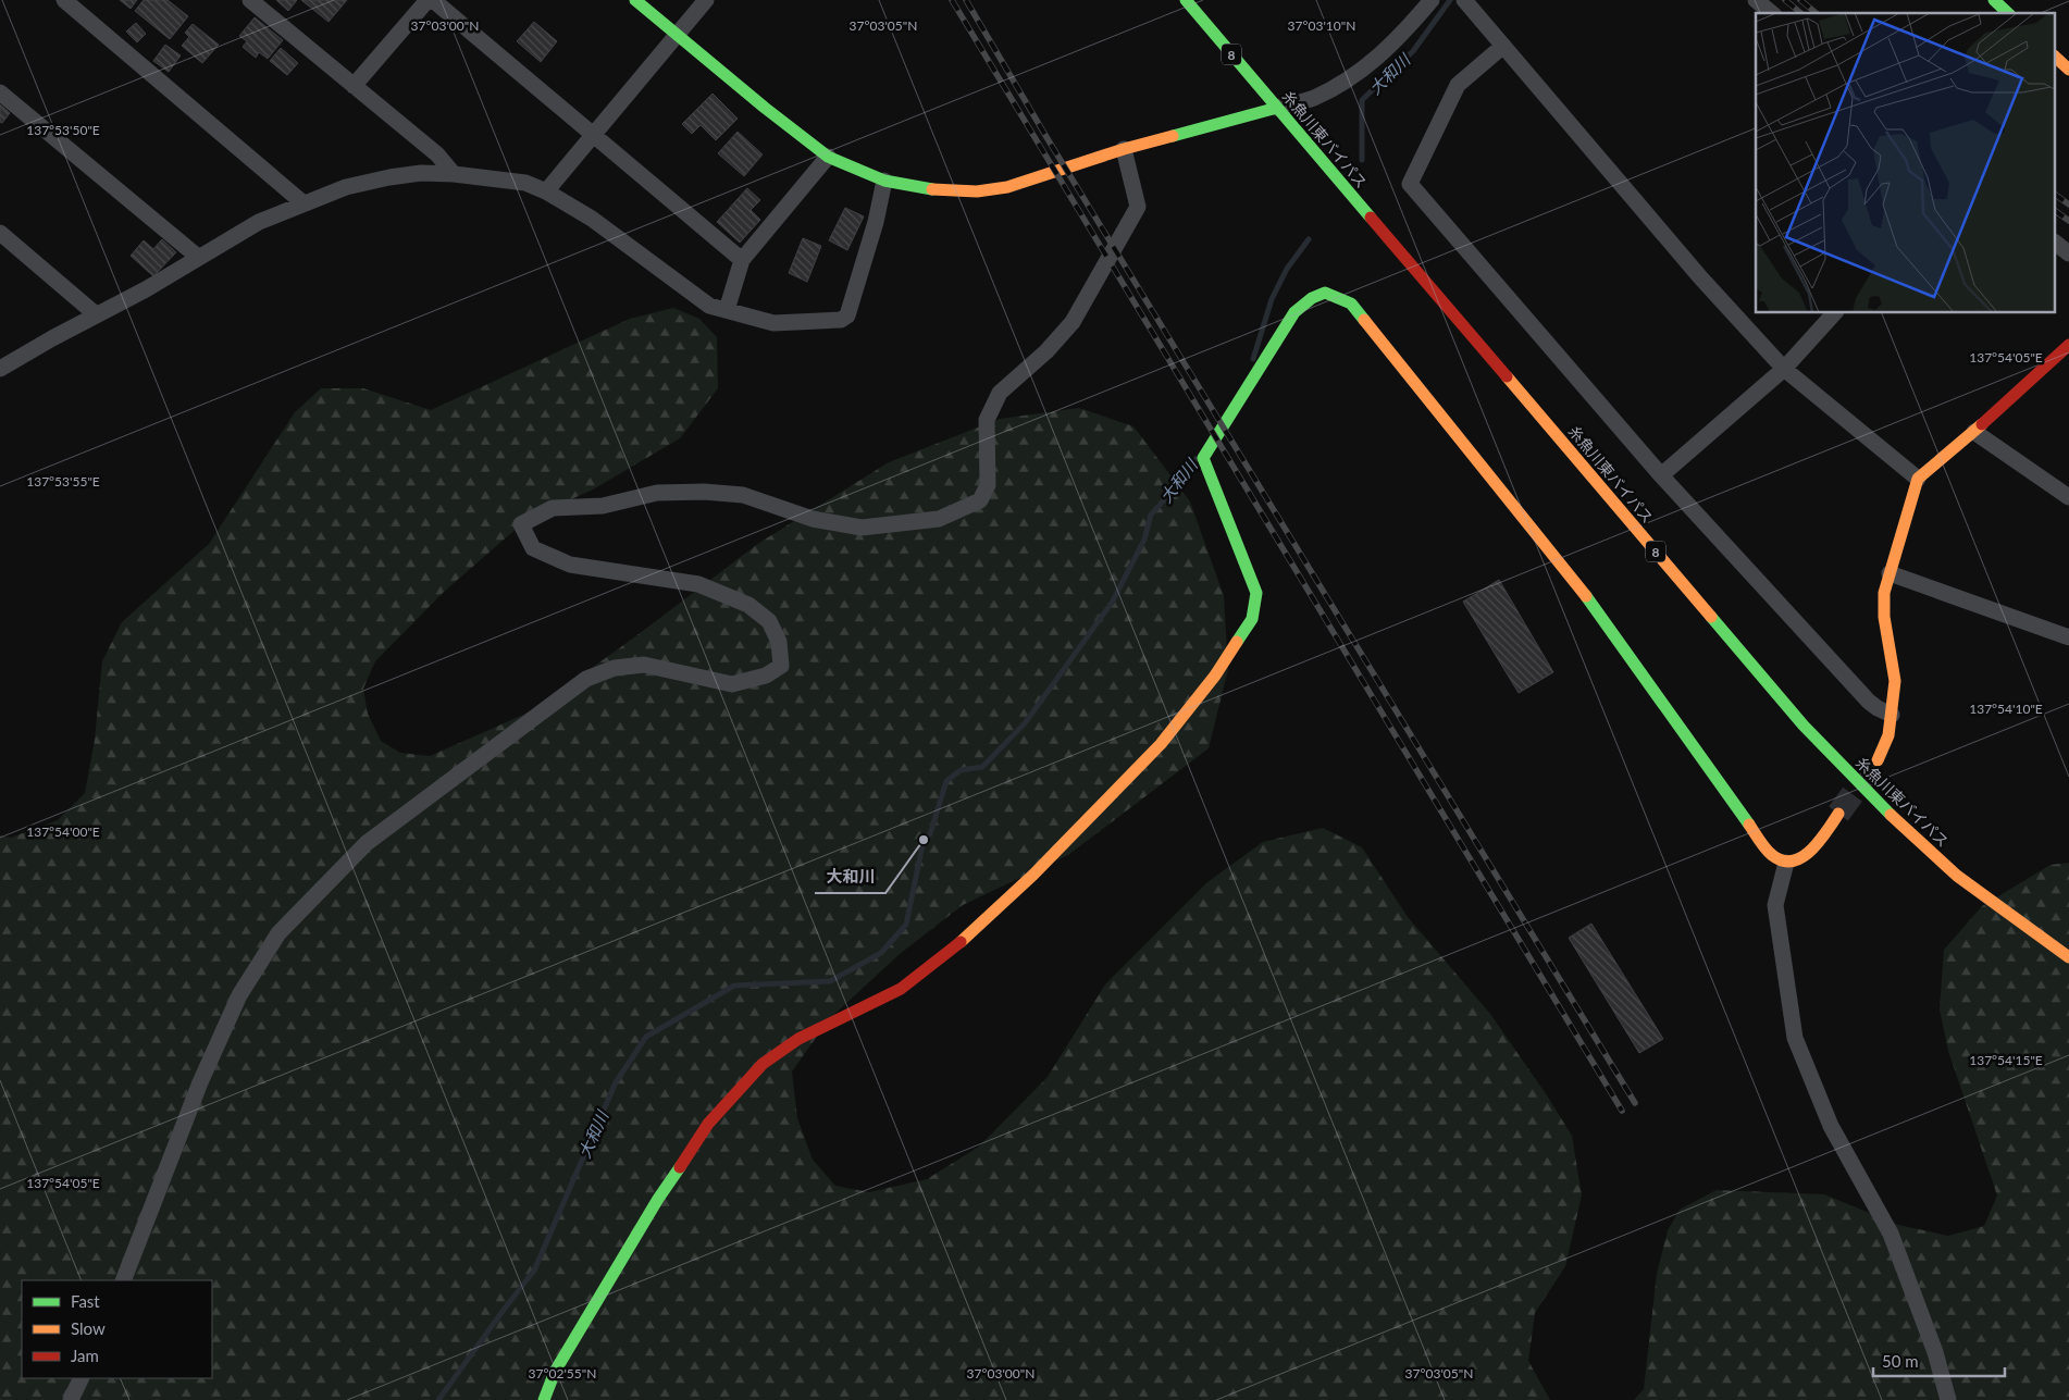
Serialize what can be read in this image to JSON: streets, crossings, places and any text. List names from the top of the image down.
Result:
{
  "streets": {
    "main road": ["8", "糸魚川東バイパス"]
  },
  "water": ["大和川"],
  "places": ["大和川"],
  "legend": ["Fast", "Slow", "Jam"],
  "scale_bar": "50 m",
  "coordinates": [
    "37°03'00\"N",
    "37°03'05\"N",
    "37°03'10\"N",
    "137°53'50\"E",
    "137°54'05\"E",
    "137°53'55\"E",
    "137°54'10\"E",
    "137°54'00\"E",
    "137°54'15\"E",
    "37°02'55\"N"
  ]
}
